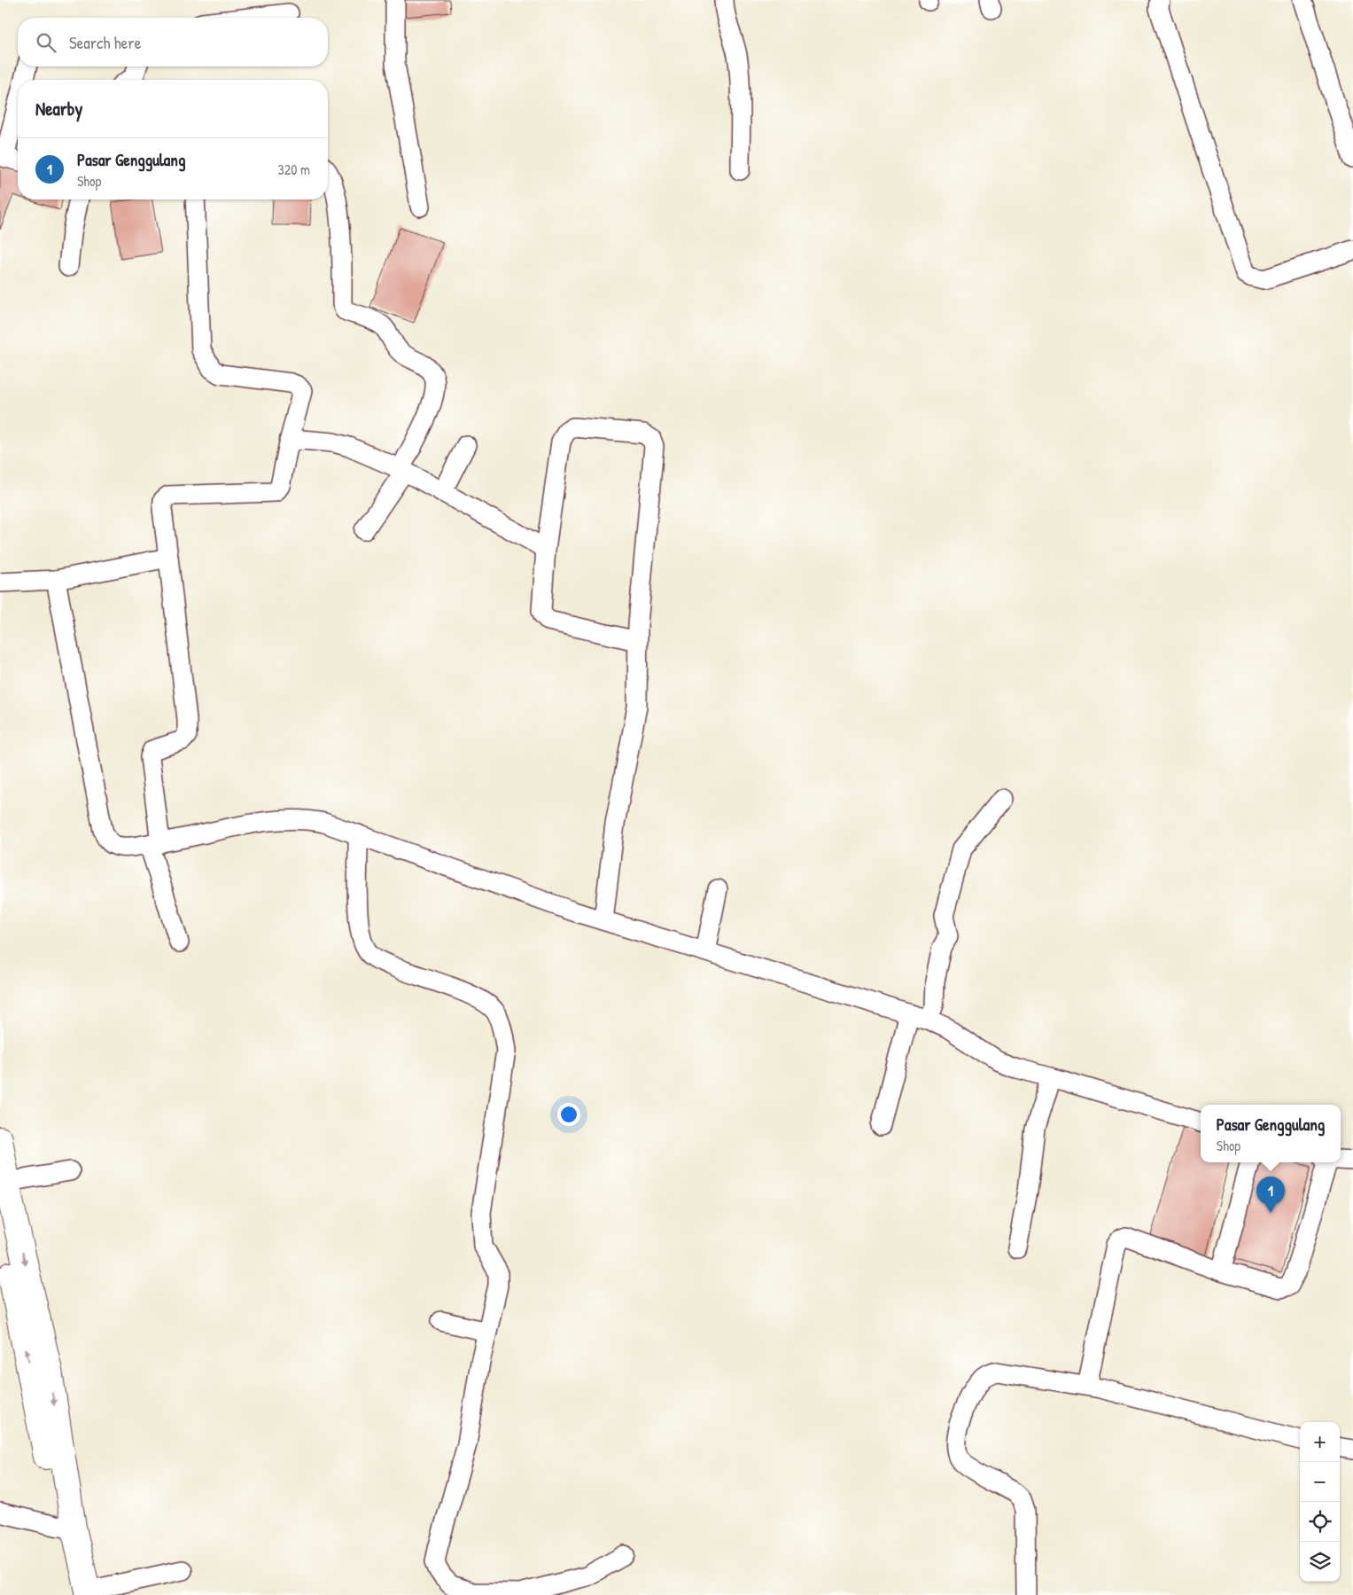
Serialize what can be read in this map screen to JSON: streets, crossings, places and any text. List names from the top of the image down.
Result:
{
  "page": {
    "search": "Search here",
    "heading": "Nearby",
    "list": [
      {
        "mark": "1",
        "name": "Pasar Genggulang",
        "note": "Shop",
        "value": "320 m"
      }
    ],
    "popup": ["Pasar Genggulang", "Shop"],
    "pins": "1",
    "map_buttons": ["+", "−"]
  }
}
